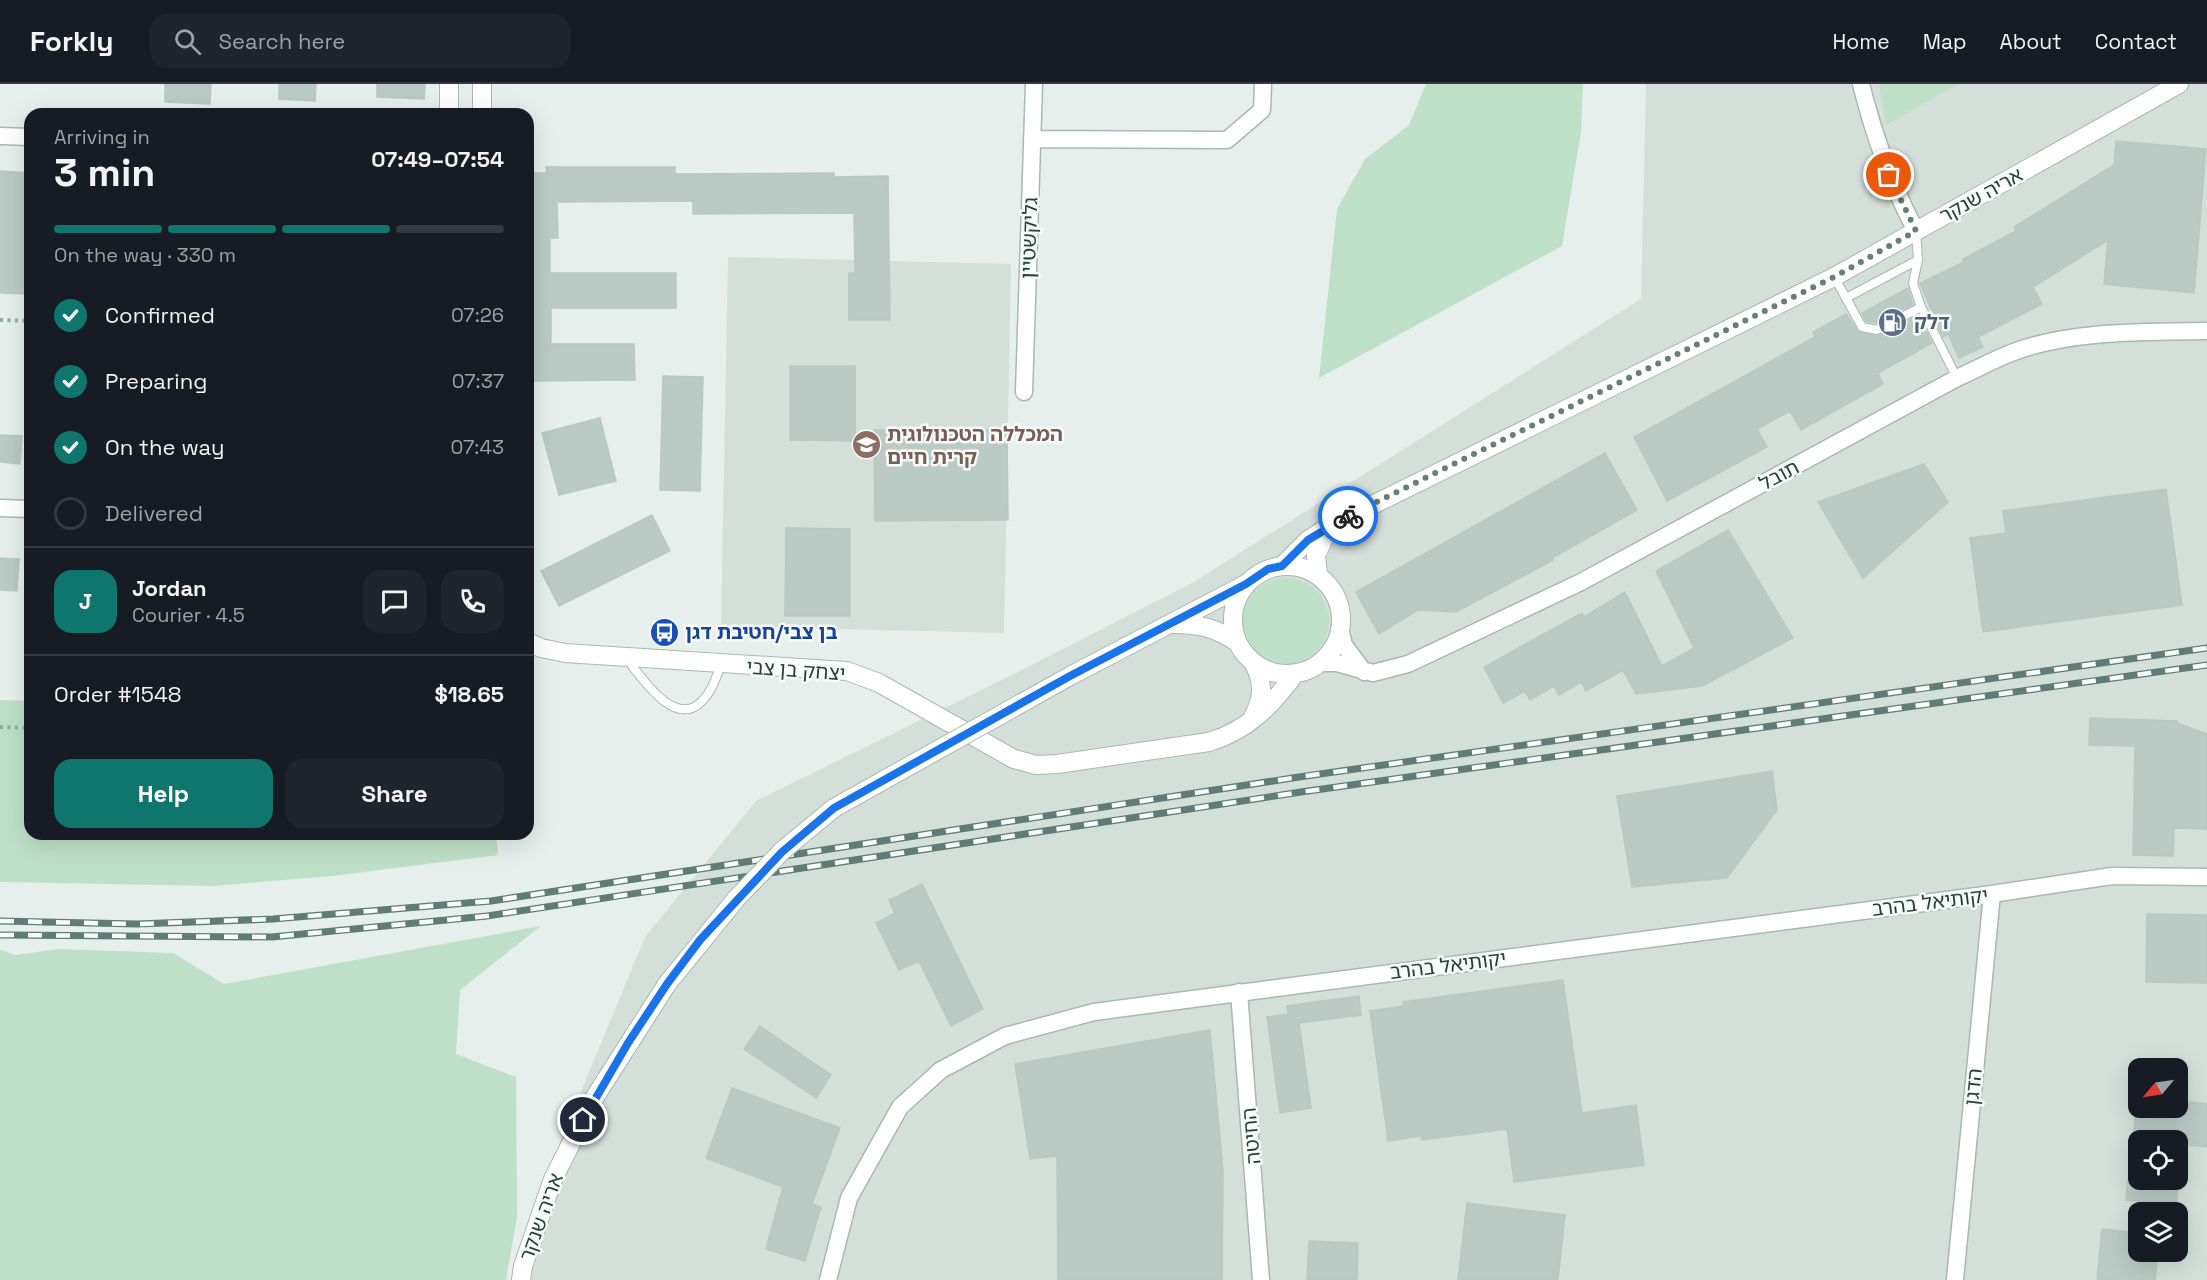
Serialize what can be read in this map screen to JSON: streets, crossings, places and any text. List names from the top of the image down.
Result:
{
  "streets": {
    "street": [
      "אריה שנקר",
      "גליקשטיין",
      "תובל",
      "יצחק בן צבי",
      "יקותיאל בהרב",
      "הדגן",
      "החיטה"
    ]
  },
  "crossings": [
    ["אריה שנקר", "תובל"],
    ["אריה שנקר", "יצחק בן צבי"],
    ["תובל", "יצחק בן צבי"],
    ["יקותיאל בהרב", "הדגן"],
    ["יקותיאל בהרב", "החיטה"]
  ],
  "places": {
    "fuel station": ["דלק"],
    "school or university": ["המכללה הטכנולוגית קרית חיים"],
    "bus stop": ["בן צבי/חטיבת דגן"]
  },
  "north": "bottom left",
  "page": {
    "header": "Forkly",
    "search": "Search here",
    "nav": [
      "Home",
      "Map",
      "About",
      "Contact"
    ],
    "heading": ["3 min", "Arriving in", "07:49–07:54"],
    "panel": [
      "Jordan",
      "Courier · 4.5",
      "Order #1548",
      "$18.65"
    ],
    "bar": "On the way · 330 m",
    "list": [
      ["Confirmed", "07:26"],
      ["Preparing", "07:37"],
      ["On the way", "07:43"],
      "Delivered"
    ],
    "round": "J",
    "buttons": ["Help", "Share"]
  }
}
